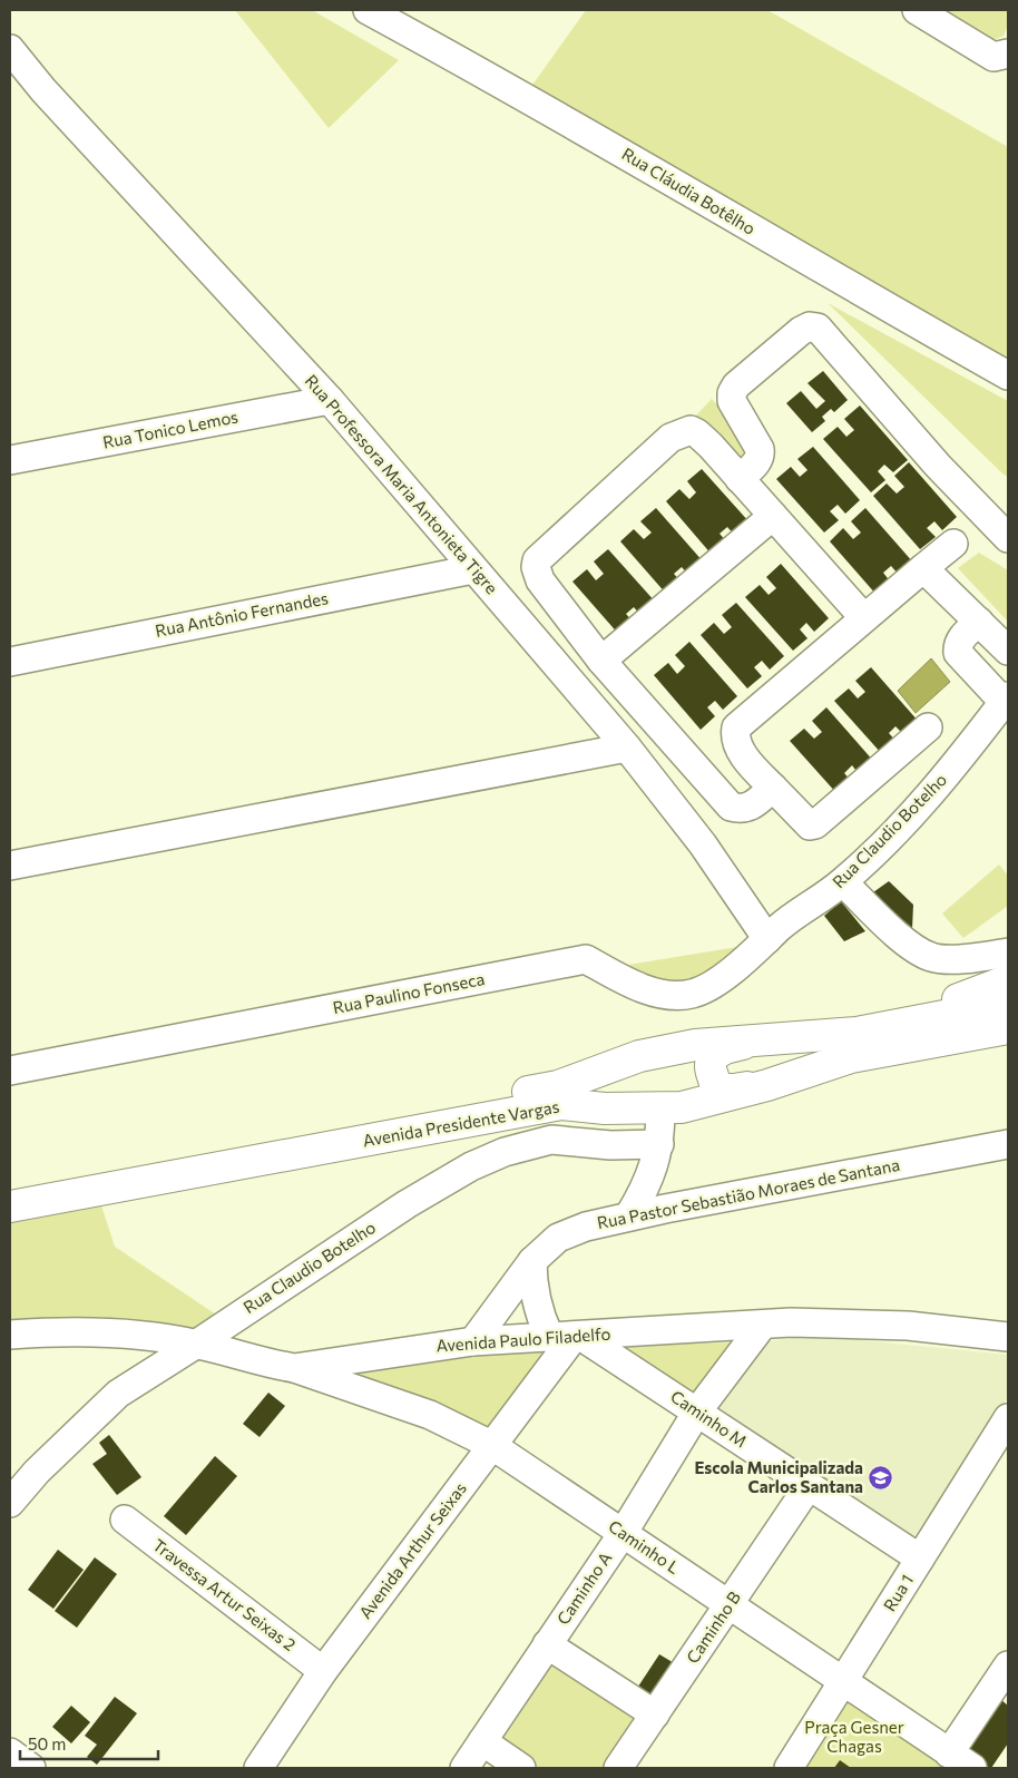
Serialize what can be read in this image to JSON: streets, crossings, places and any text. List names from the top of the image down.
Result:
{
  "streets": {
    "main road": ["Avenida Presidente Vargas"],
    "street": [
      "Rua Cláudia Botêlho",
      "Rua Tonico Lemos",
      "Rua Professora Maria Antonieta Tigre",
      "Rua Antônio Fernandes",
      "Rua Claudio Botelho",
      "Rua Paulino Fonseca",
      "Rua Pastor Sebastião Moraes de Santana",
      "Avenida Paulo Filadelfo",
      "Caminho M",
      "Caminho L",
      "Avenida Arthur Seixas",
      "Caminho A",
      "Rua 1",
      "Travessa Artur Seixas 2",
      "Caminho B"
    ]
  },
  "crossings": [
    ["Rua Tonico Lemos", "Rua Professora Maria Antonieta Tigre"],
    ["Rua Professora Maria Antonieta Tigre", "Rua Antônio Fernandes"],
    ["Rua Professora Maria Antonieta Tigre", "Rua Claudio Botelho"],
    ["Rua Professora Maria Antonieta Tigre", "Rua Paulino Fonseca"],
    ["Rua Claudio Botelho", "Rua Paulino Fonseca"],
    ["Rua Claudio Botelho", "Avenida Paulo Filadelfo"],
    ["Rua Pastor Sebastião Moraes de Santana", "Avenida Paulo Filadelfo"],
    ["Avenida Paulo Filadelfo", "Caminho M"],
    ["Avenida Paulo Filadelfo", "Caminho L"],
    ["Avenida Paulo Filadelfo", "Avenida Arthur Seixas"],
    ["Avenida Paulo Filadelfo", "Caminho A"],
    ["Caminho M", "Avenida Arthur Seixas"],
    ["Caminho M", "Caminho A"],
    ["Caminho M", "Rua 1"],
    ["Caminho M", "Caminho B"],
    ["Caminho L", "Avenida Arthur Seixas"],
    ["Caminho L", "Caminho A"],
    ["Caminho L", "Rua 1"],
    ["Caminho L", "Caminho B"],
    ["Avenida Arthur Seixas", "Travessa Artur Seixas 2"]
  ],
  "parks": ["Praça Gesner Chagas"],
  "places": {
    "school or university": ["Escola Municipalizada Carlos Santana"]
  },
  "scale_bar": "50 m"
}
